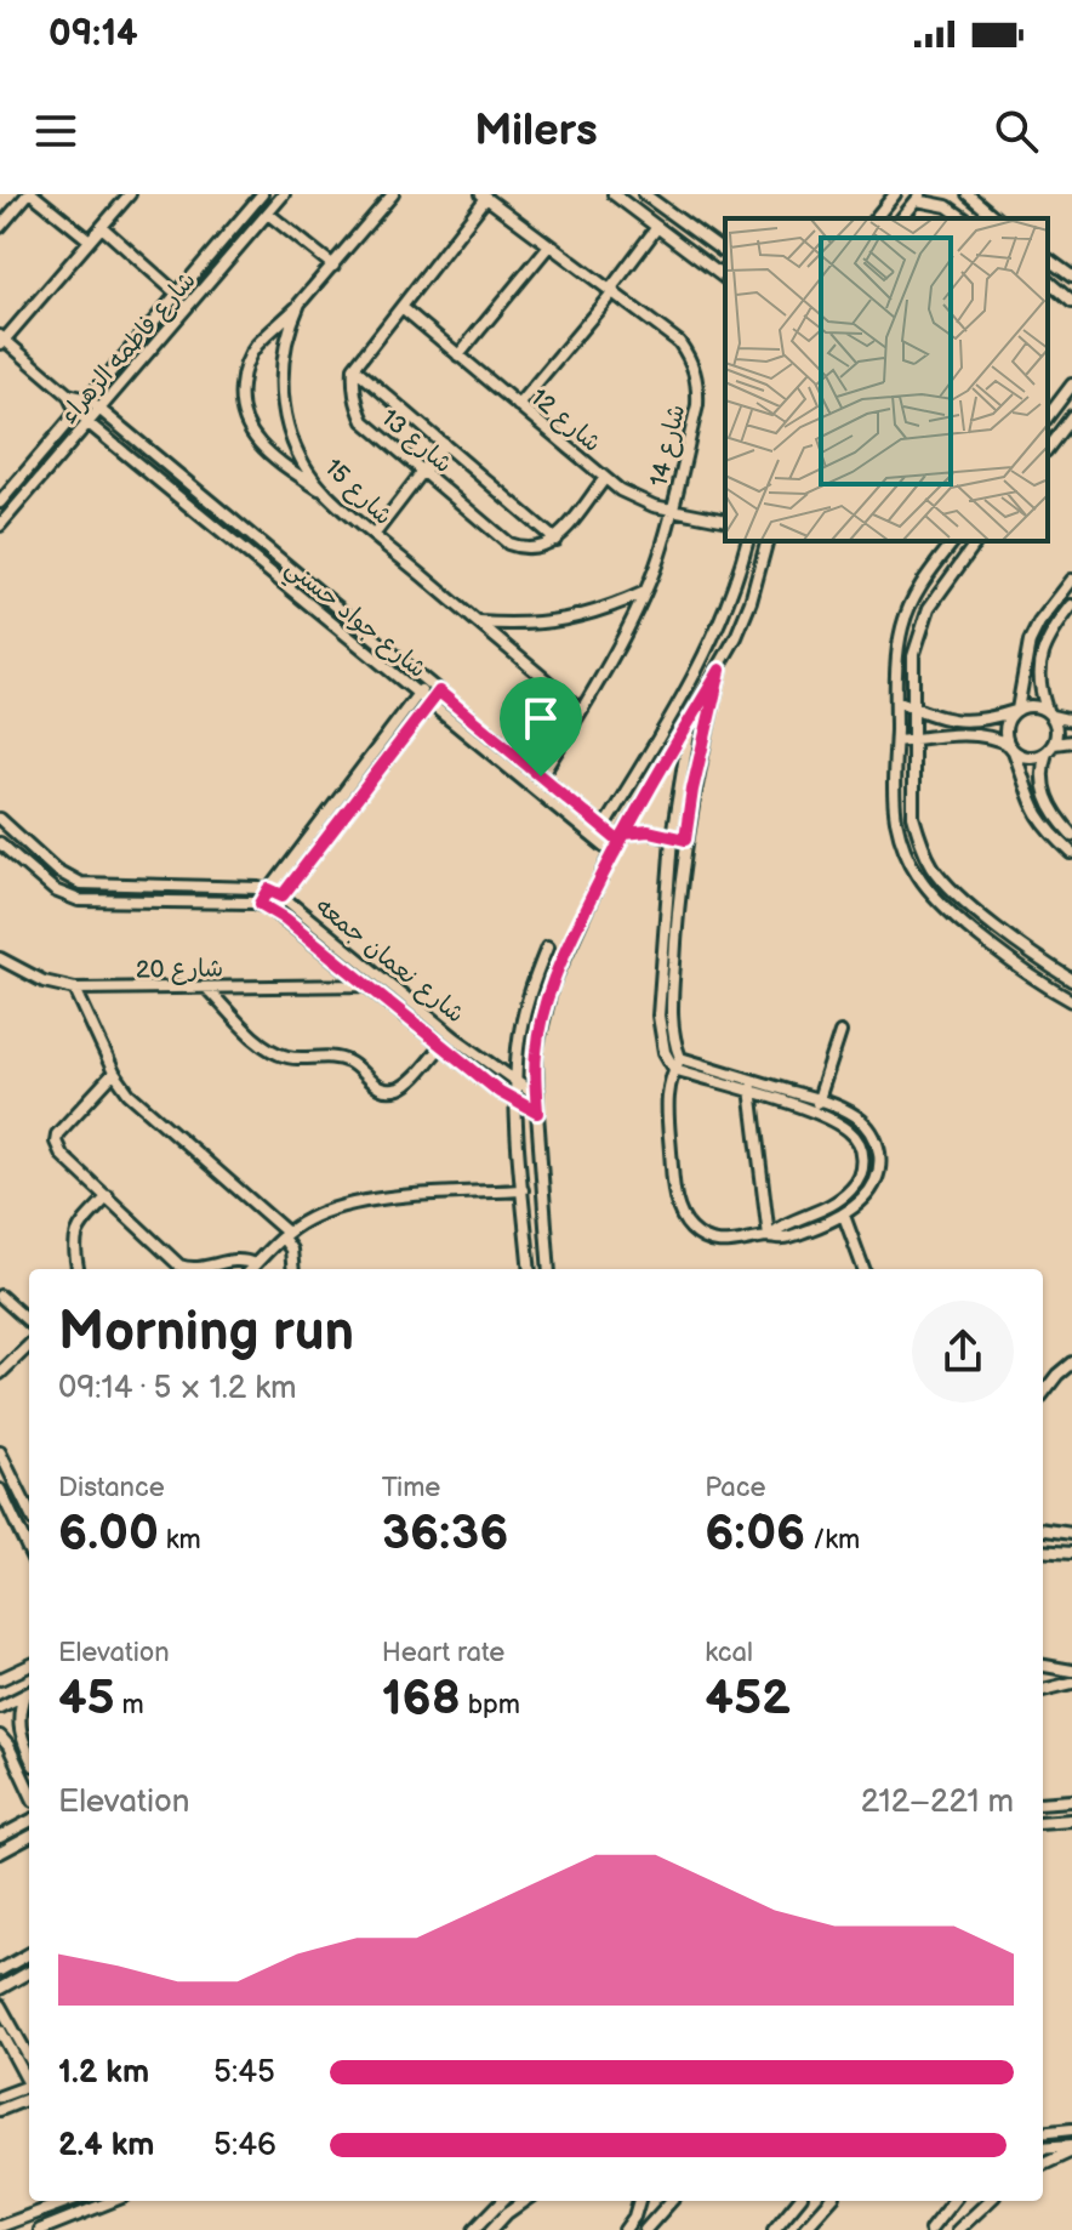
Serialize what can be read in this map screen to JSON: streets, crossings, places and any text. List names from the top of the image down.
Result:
{
  "streets": {
    "street": [
      "شارع فاطمه الزهراء",
      "شارع 12",
      "شارع 13",
      "شارع 14",
      "شارع 15",
      "شارع جواد حسني",
      "شارع نعمان جمعه",
      "شارع 20"
    ]
  },
  "crossings": [
    ["شارع فاطمه الزهراء", "شارع جواد حسني"],
    ["شارع 12", "شارع 14"],
    ["شارع 14", "شارع 15"],
    ["شارع 14", "شارع جواد حسني"],
    ["شارع نعمان جمعه", "شارع 20"]
  ],
  "page": {
    "status": "09:14",
    "header": "Milers",
    "heading": ["Morning run", "09:14 · 5 × 1.2 km"],
    "stats": [
      ["Distance", "6.00 km"],
      ["Time", "36:36"],
      ["Pace", "6:06 /km"],
      ["Elevation", "45 m"],
      ["Heart rate", "168 bpm"],
      ["kcal", "452"]
    ],
    "chart": ["Elevation", "212–221 m"],
    "list": [
      {
        "name": "1.2 km",
        "note": "5:45"
      },
      {
        "name": "2.4 km",
        "note": "5:46"
      }
    ]
  }
}
